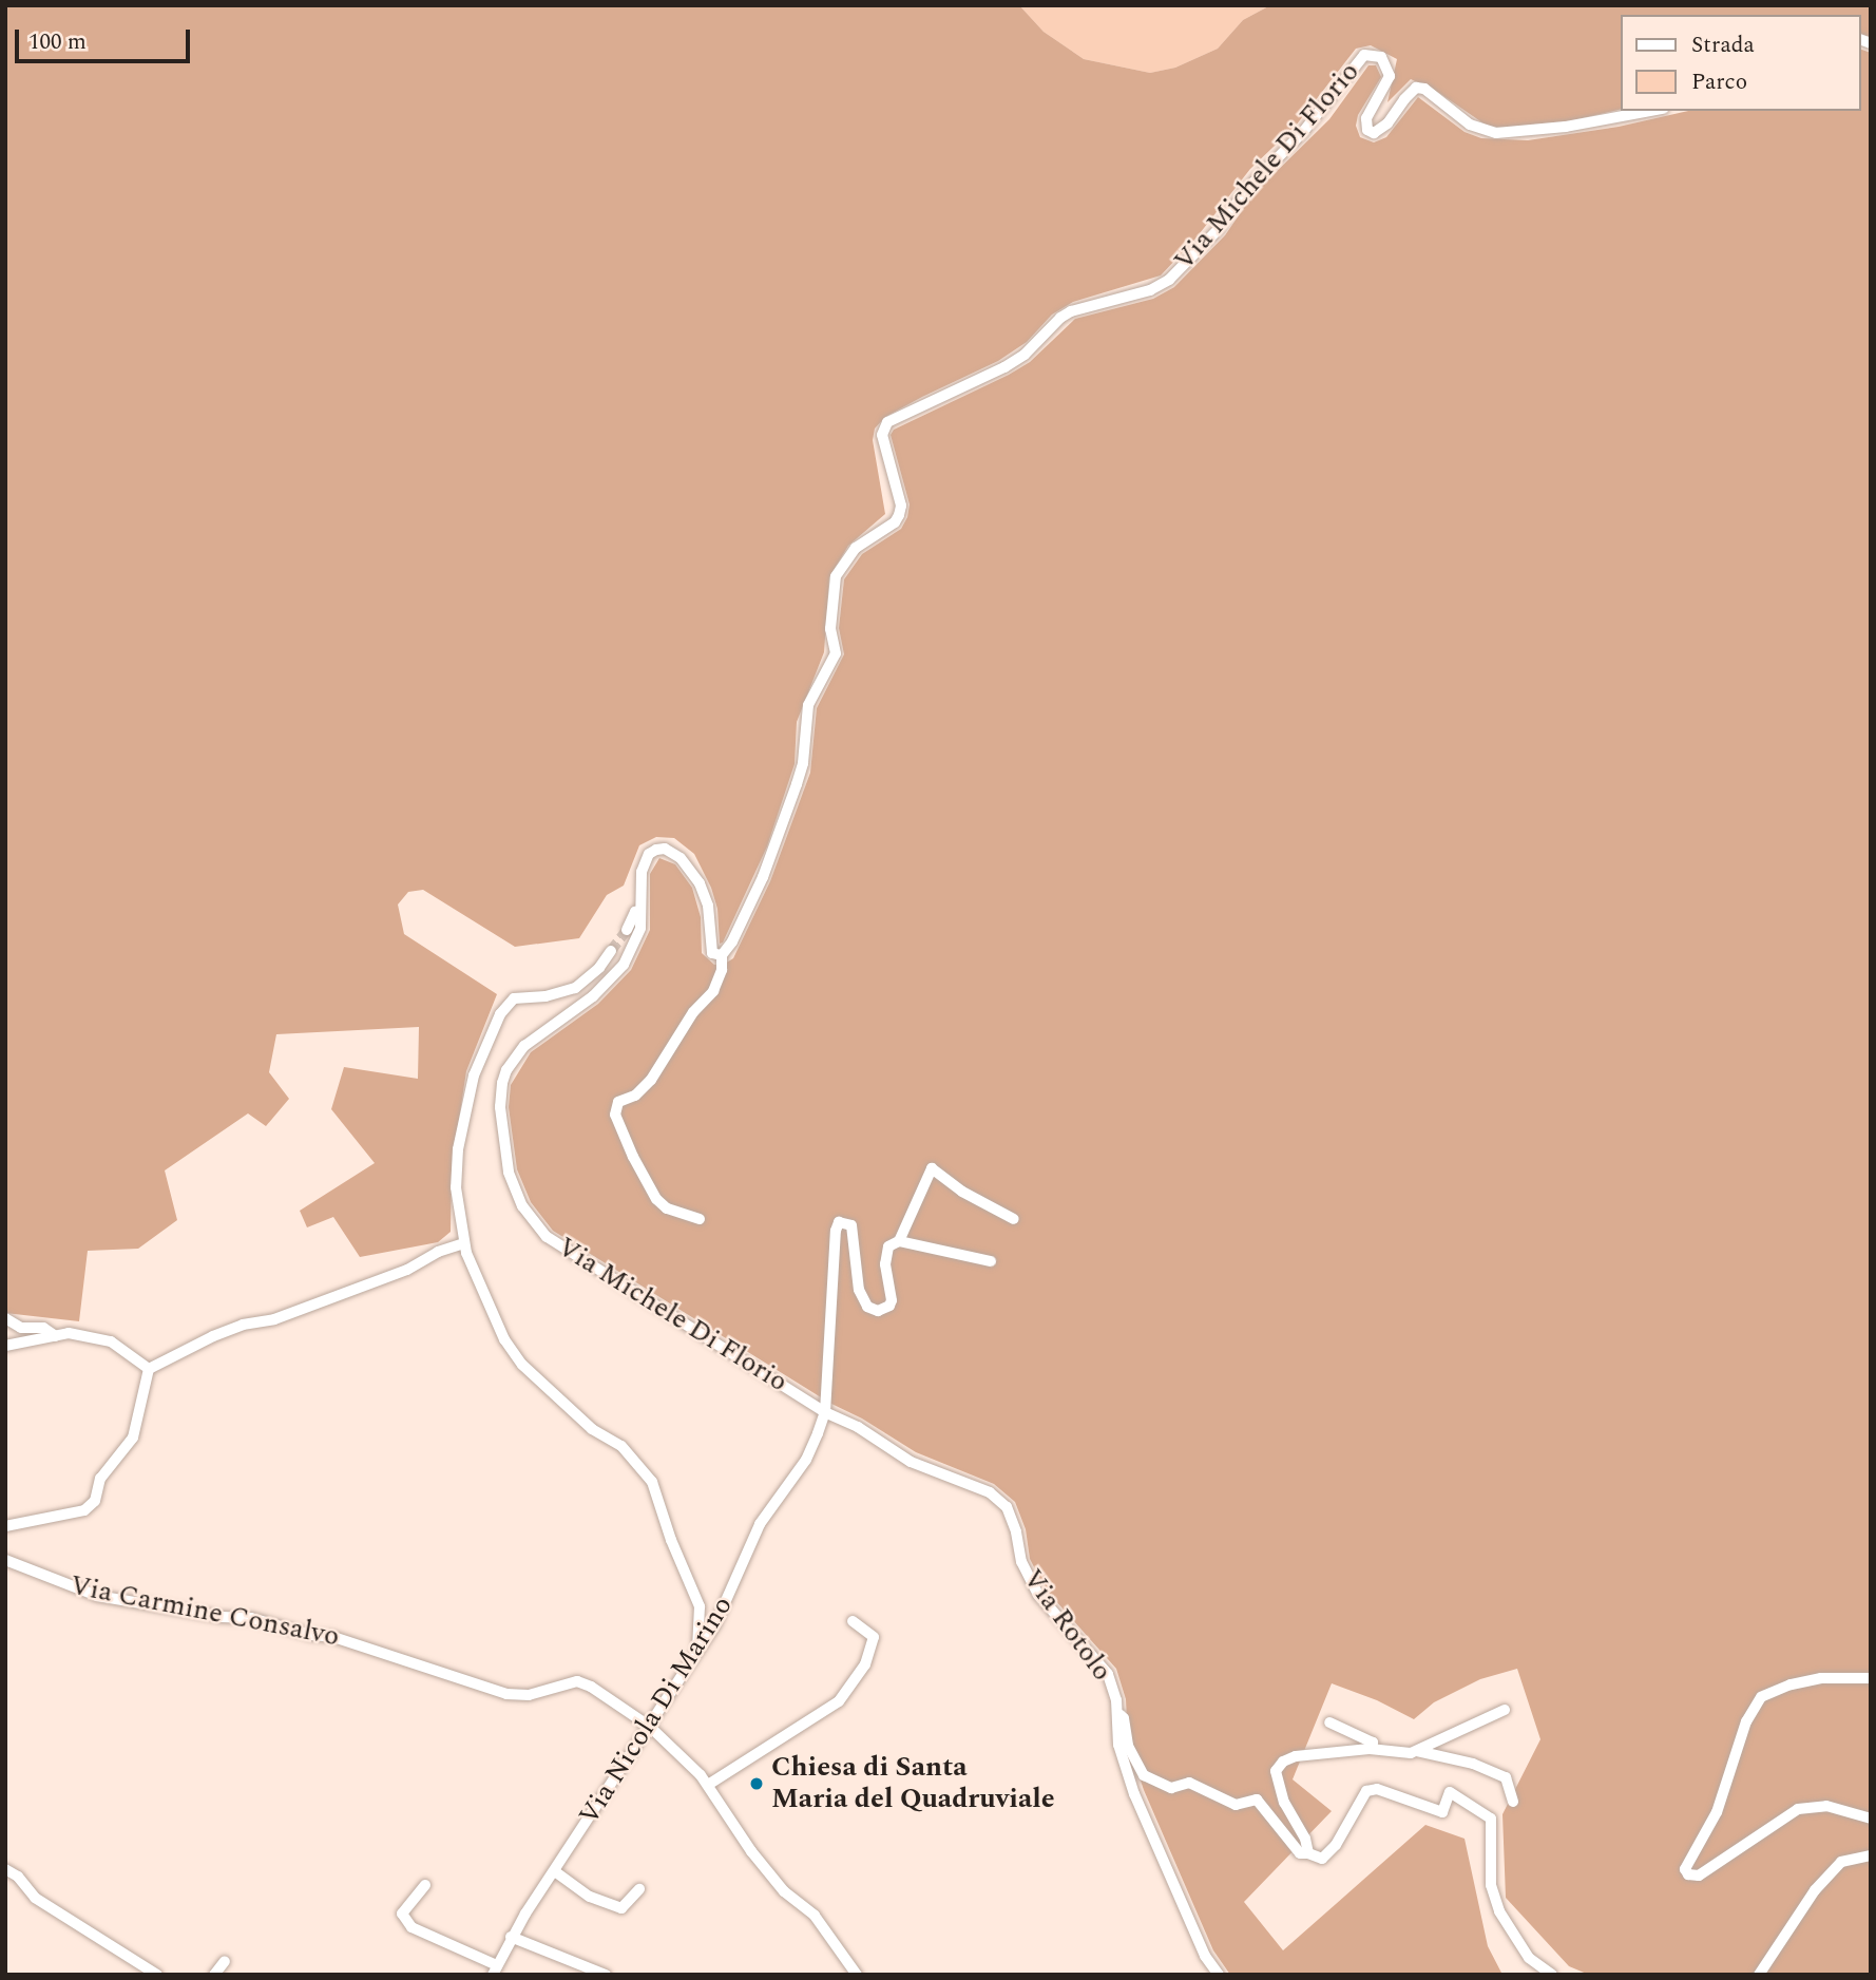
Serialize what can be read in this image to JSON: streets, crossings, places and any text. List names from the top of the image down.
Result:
{
  "streets": {
    "street": [
      "Via Michele Di Florio",
      "Via Carmine Consalvo",
      "Via Rotolo",
      "Via Nicola Di Marino"
    ]
  },
  "crossings": [
    ["Via Michele Di Florio", "Via Rotolo"],
    ["Via Michele Di Florio", "Via Nicola Di Marino"],
    ["Via Carmine Consalvo", "Via Nicola Di Marino"],
    ["Via Rotolo", "Via Nicola Di Marino"]
  ],
  "places": ["Chiesa di Santa Maria del Quadruviale"],
  "legend": ["Strada", "Parco"],
  "scale_bar": "100 m"
}
